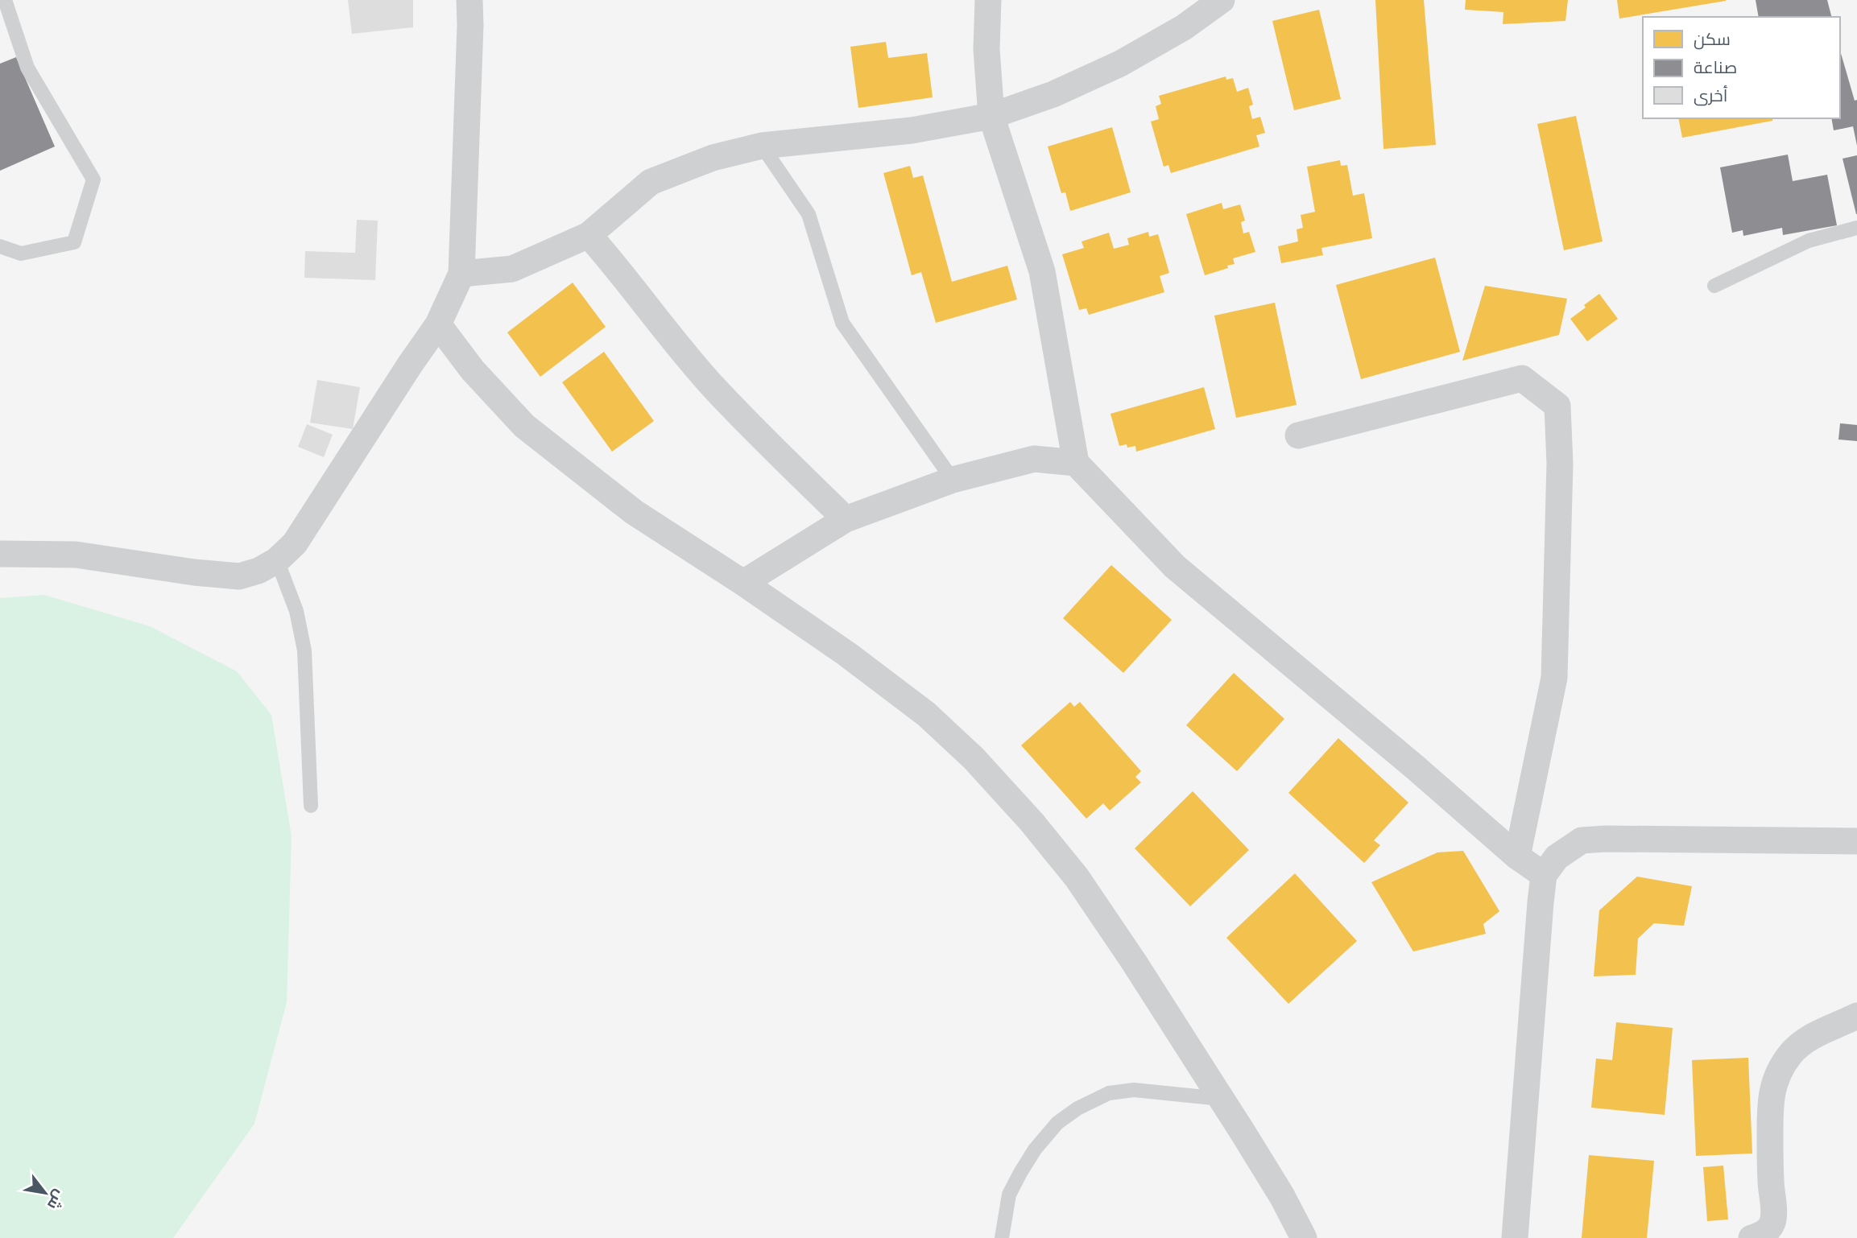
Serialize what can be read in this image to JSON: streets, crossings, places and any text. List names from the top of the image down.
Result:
{
  "legend": ["سكن", "صناعة", "أخرى"],
  "north": "bottom right"
}
